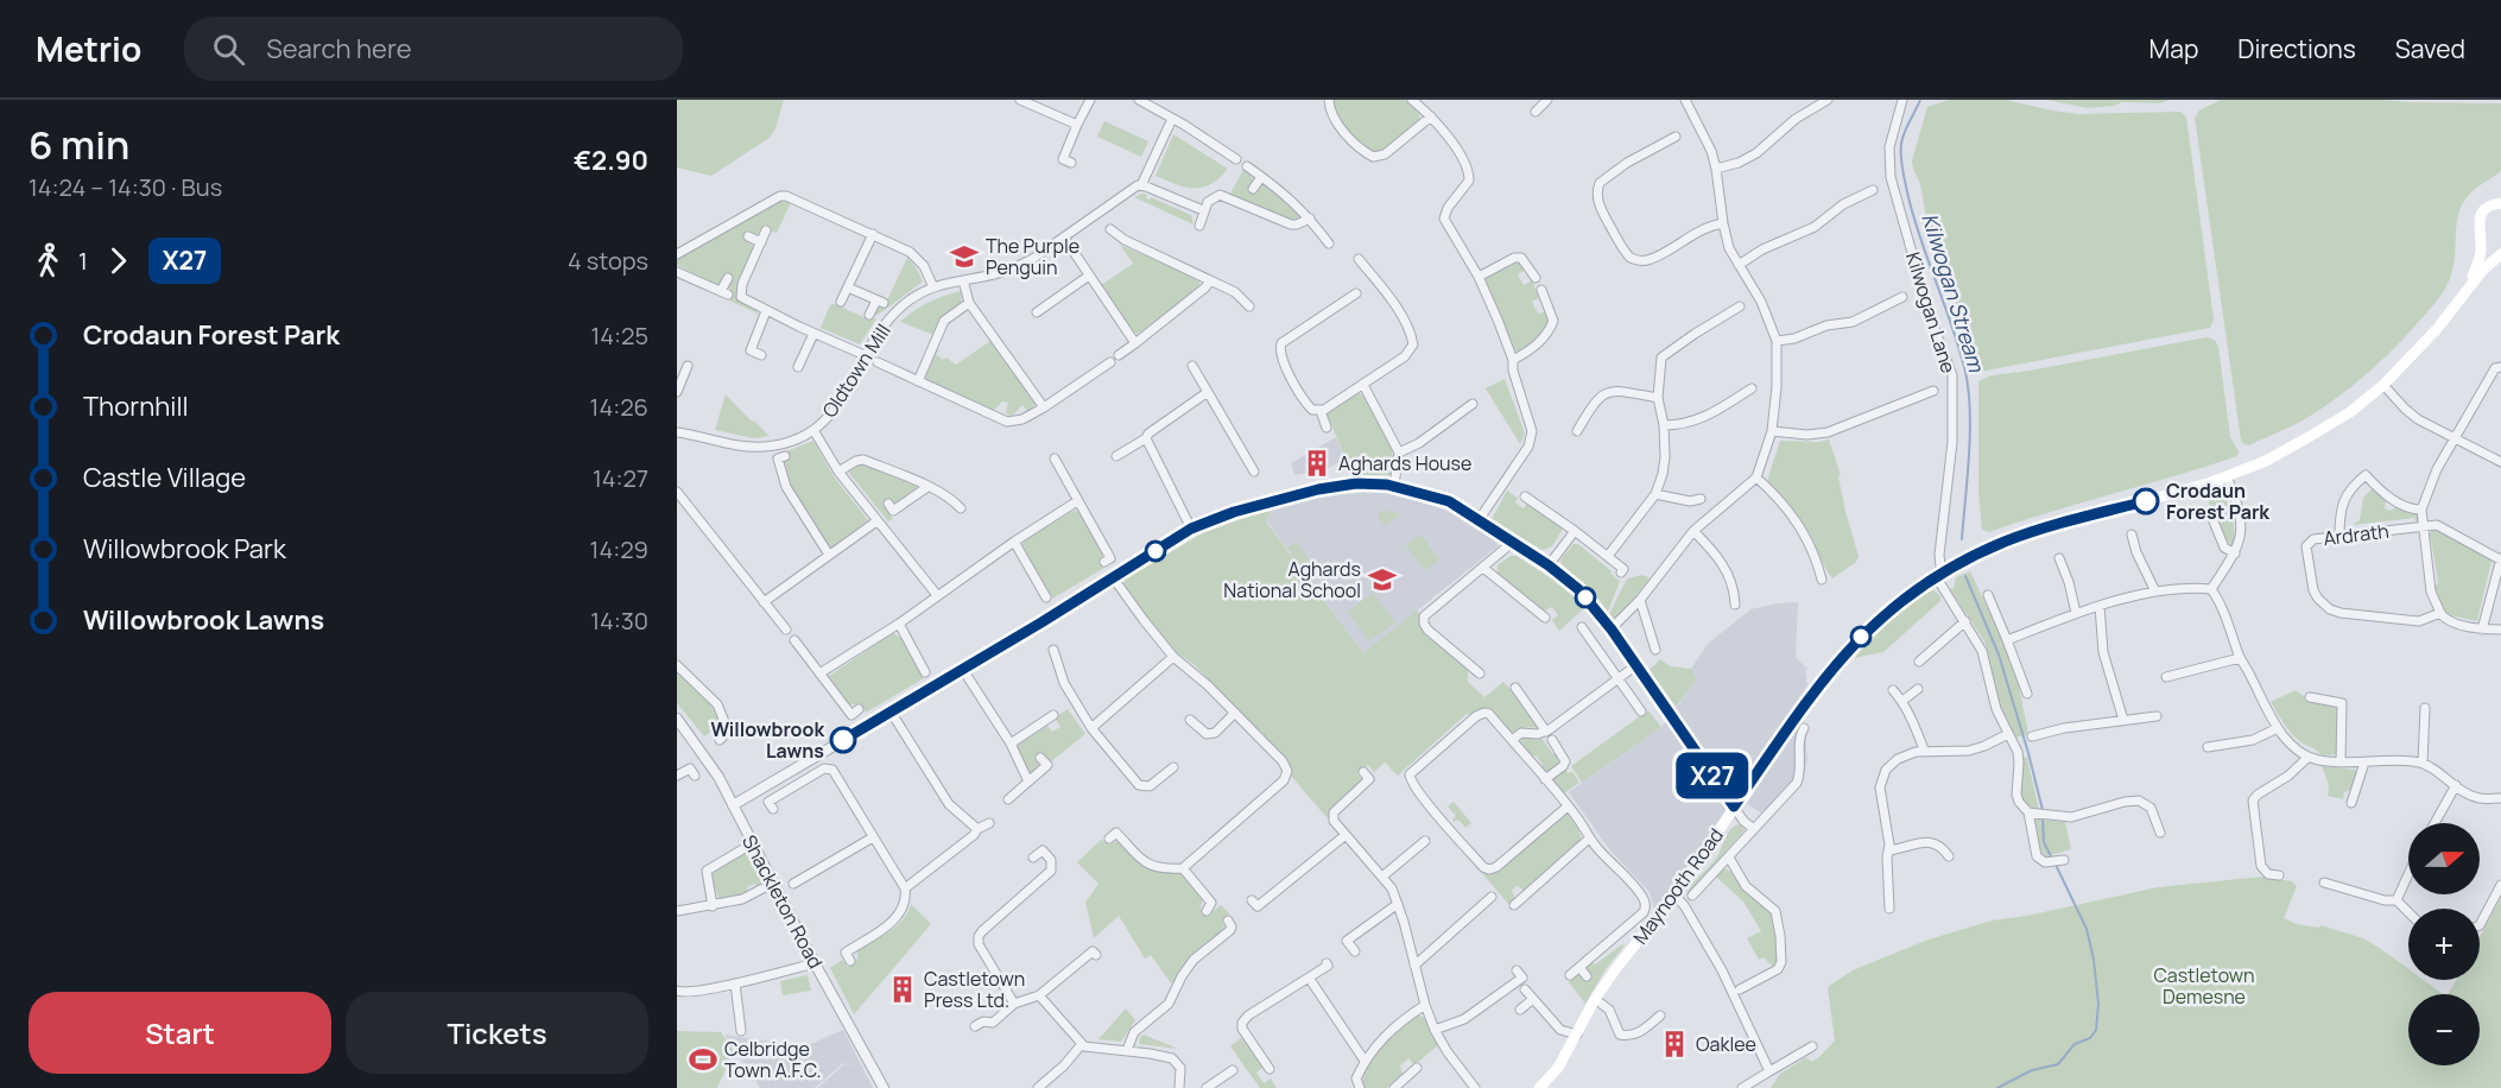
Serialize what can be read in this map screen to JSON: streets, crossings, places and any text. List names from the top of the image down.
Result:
{
  "streets": {
    "main road": ["Maynooth Road"],
    "street": [
      "Kilwogan Lane",
      "Oldtown Mill",
      "Ardrath",
      "Shackleton Road"
    ]
  },
  "crossings": [
    ["Kilwogan Lane", "Maynooth Road"]
  ],
  "water": ["Kilwogan Stream"],
  "parks": ["Castletown Demesne"],
  "places": {
    "school or university": ["The Purple Penguin", "Aghards National School"],
    "building": ["Aghards House", "Castletown Press Ltd.", "Oaklee"],
    "other": ["Crodaun Forest Park", "Willowbrook Lawns"],
    "sports": ["Celbridge Town A.F.C."]
  },
  "lines": ["bus line X27"],
  "north": "right",
  "page": {
    "header": "Metrio",
    "search": "Search here",
    "nav": ["Map", "Directions", "Saved"],
    "heading": ["6 min", "14:24 – 14:30 · Bus", "€2.90"],
    "on_map": "X27",
    "legs": ["1", "X27", "4 stops"],
    "list": [
      {
        "name": "Crodaun Forest Park",
        "value": "14:25"
      },
      {
        "name": "Thornhill",
        "value": "14:26"
      },
      {
        "name": "Castle Village",
        "value": "14:27"
      },
      {
        "name": "Willowbrook Park",
        "value": "14:29"
      },
      {
        "name": "Willowbrook Lawns",
        "value": "14:30"
      }
    ],
    "map_buttons": ["+", "−"],
    "buttons": ["Start", "Tickets"]
  }
}
